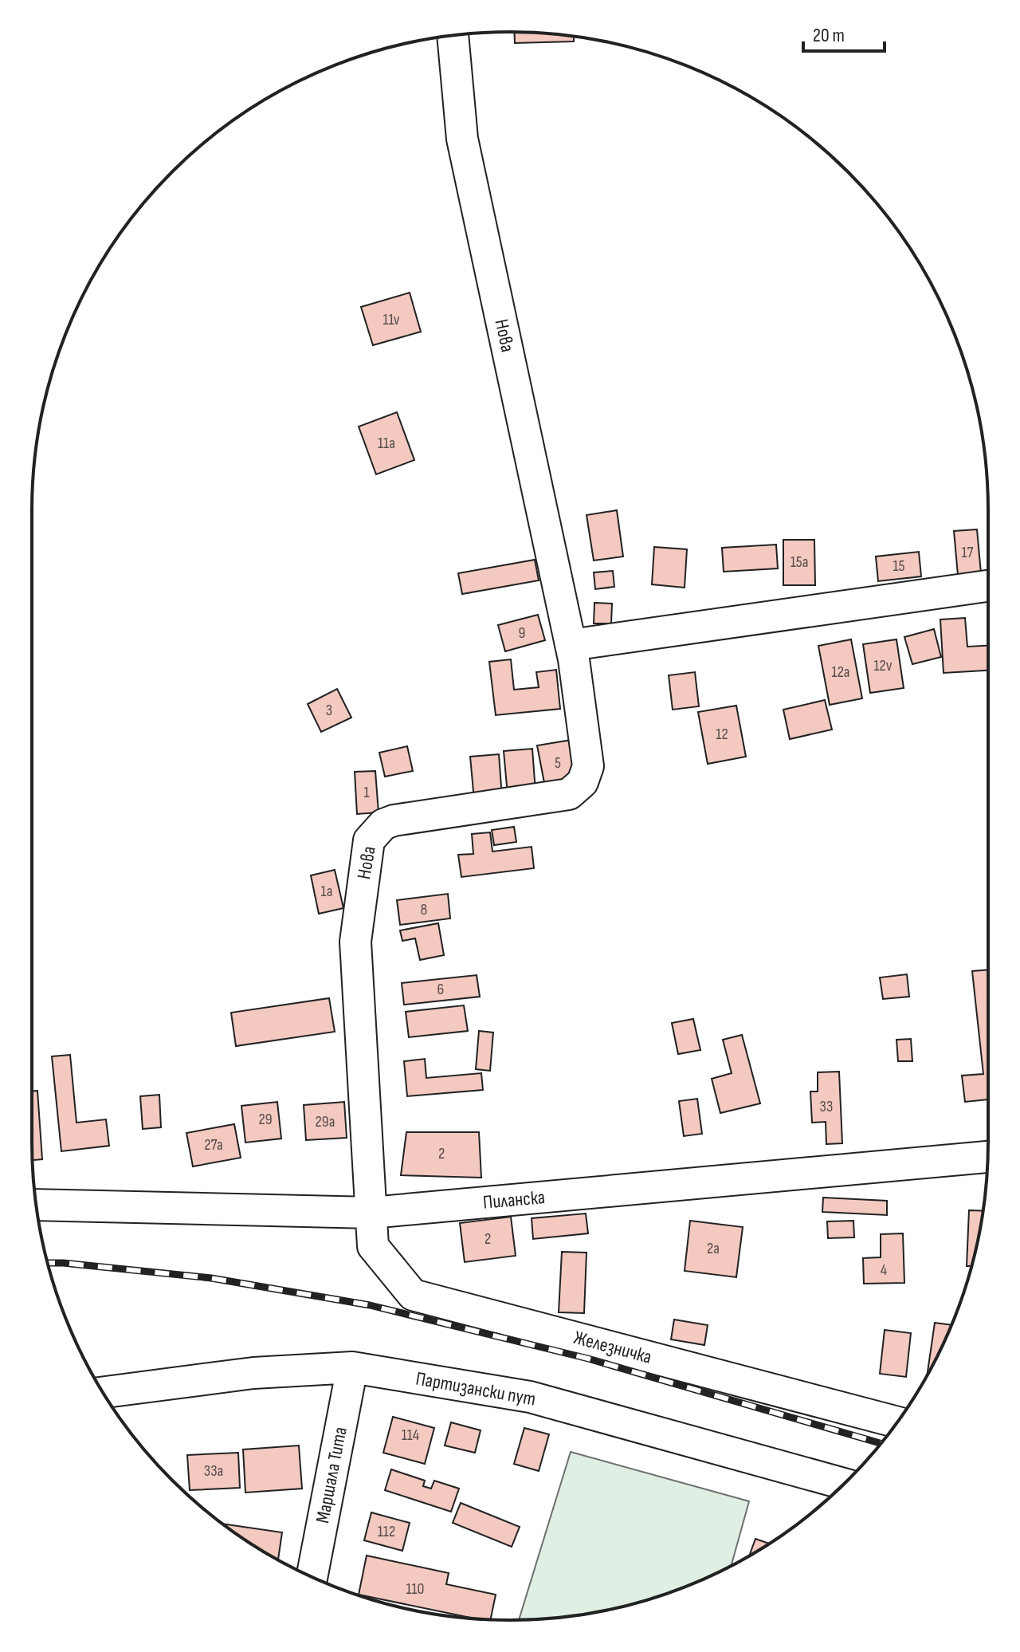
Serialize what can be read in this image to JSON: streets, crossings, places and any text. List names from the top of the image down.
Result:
{
  "streets": {
    "street": [
      "Нова",
      "Пиланска",
      "Железничка",
      "Партизански пут",
      "Маршала Тита"
    ]
  },
  "crossings": [
    ["Нова", "Пиланска"],
    ["Нова", "Железничка"],
    ["Пиланска", "Железничка"],
    ["Партизански пут", "Маршала Тита"]
  ],
  "house_numbers": [
    "11v",
    "11a",
    "17",
    "15a",
    "15",
    "9",
    "12v",
    "12a",
    "3",
    "12",
    "5",
    "1",
    "1a",
    "8",
    "6",
    "33",
    "29",
    "29a",
    "27a",
    "2",
    "2",
    "2a",
    "4",
    "114",
    "33a",
    "112",
    "110"
  ],
  "scale_bar": "20 m"
}
